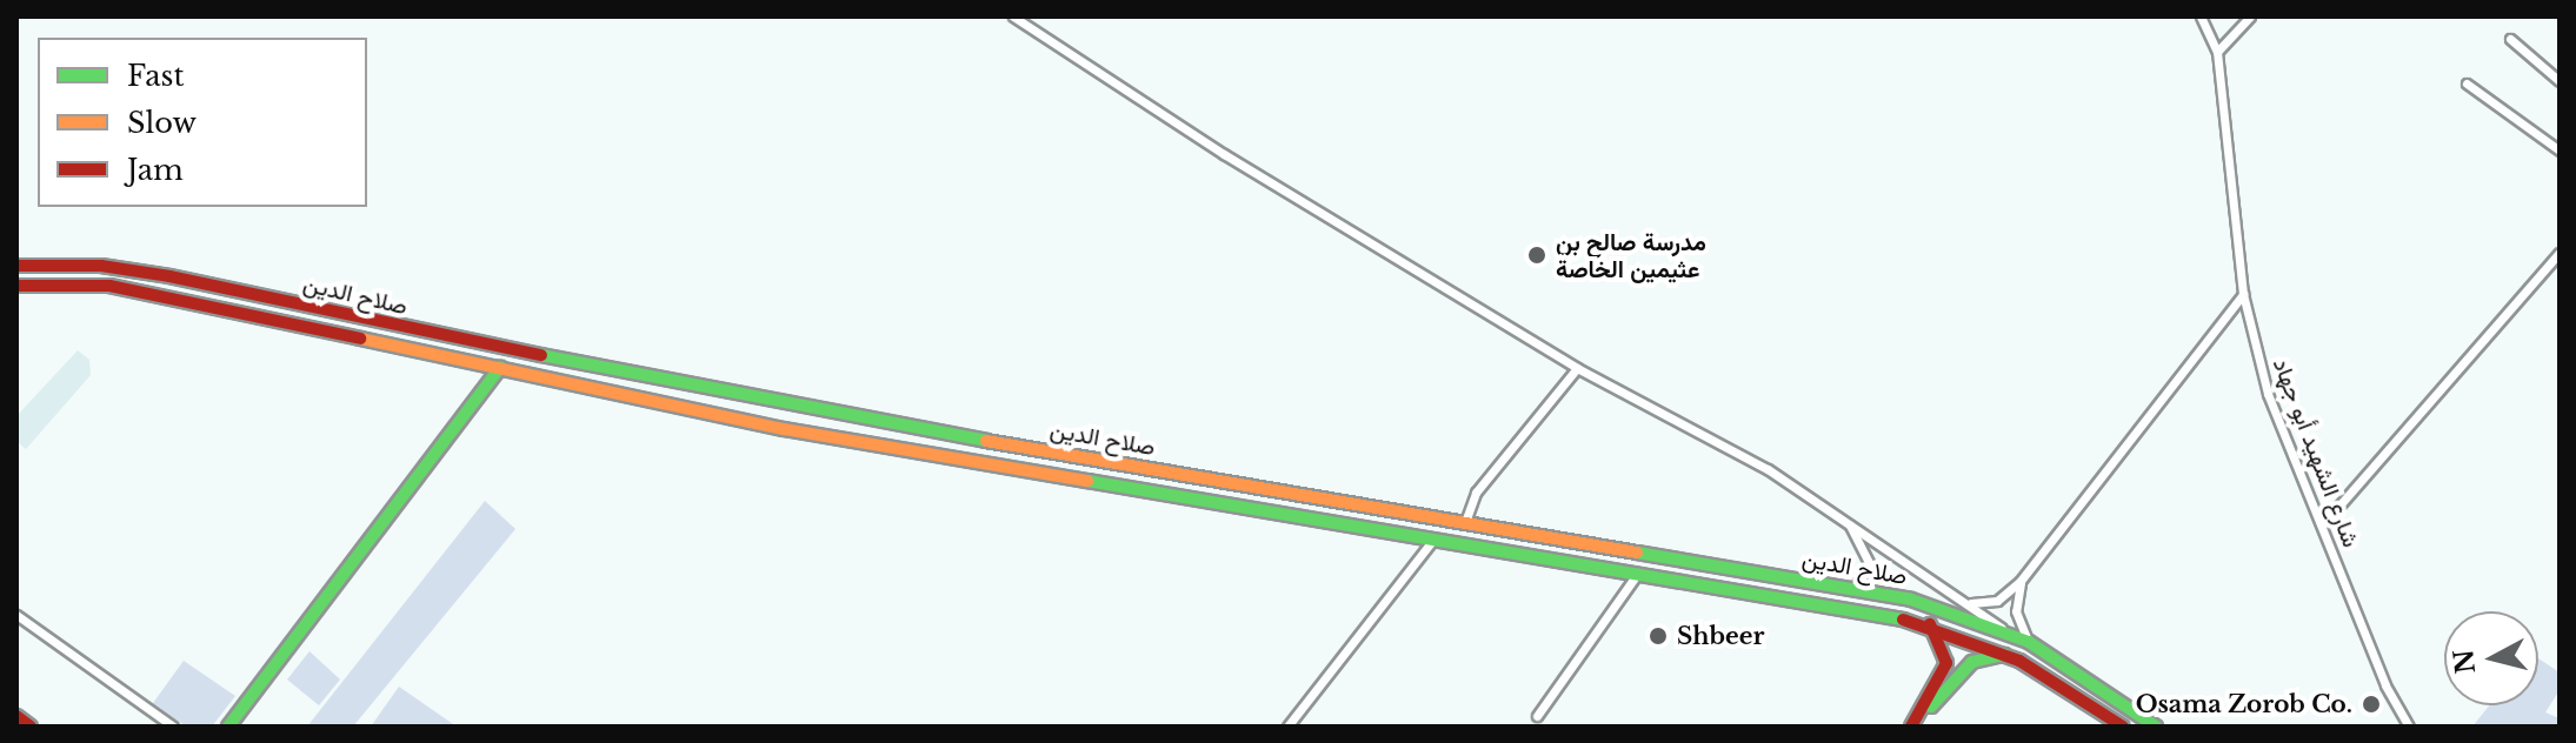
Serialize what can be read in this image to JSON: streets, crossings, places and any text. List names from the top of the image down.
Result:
{
  "streets": {
    "main road": ["صلاح الدين"],
    "street": ["شارع الشهيد أبو جهاد"]
  },
  "places": ["مدرسة صالح بن عثيمين الخاصة", "Shbeer", "Osama Zorob Co."],
  "legend": ["Fast", "Slow", "Jam"],
  "north": "left"
}
